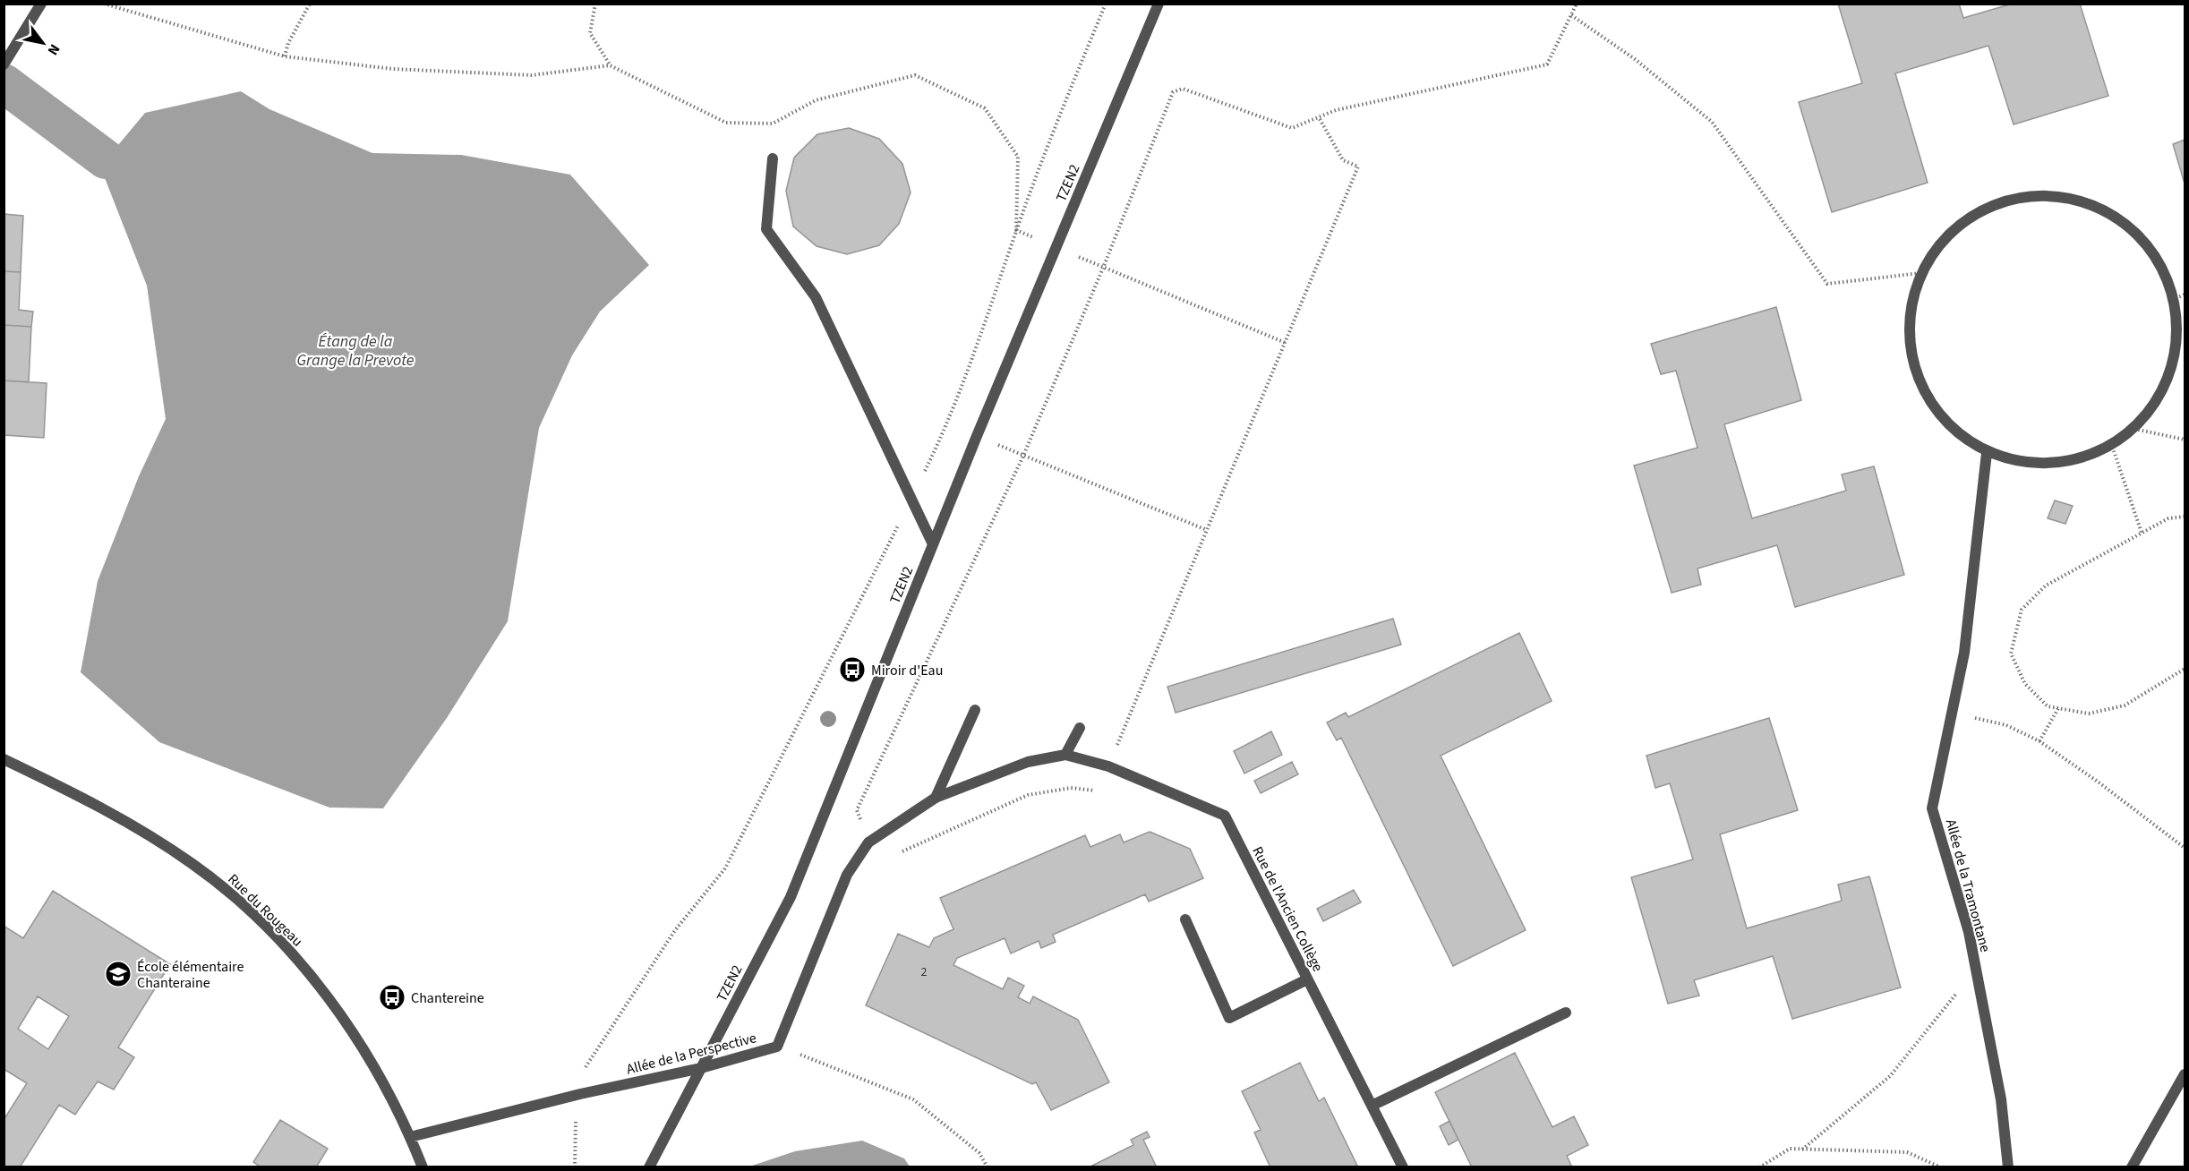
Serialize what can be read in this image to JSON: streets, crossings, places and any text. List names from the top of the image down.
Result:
{
  "streets": {
    "street": [
      "TZEN2",
      "Allée de la Tramontane",
      "Rue de l'Ancien Collège",
      "Rue du Rougeau",
      "Allée de la Perspective"
    ]
  },
  "crossings": [
    ["TZEN2", "Allée de la Perspective"],
    ["Rue de l'Ancien Collège", "Allée de la Perspective"],
    ["Rue du Rougeau", "Allée de la Perspective"]
  ],
  "water": ["Étang de la Grange la Prevote"],
  "places": {
    "bus stop": ["Miroir d'Eau", "Chantereine"],
    "school or university": ["École élémentaire Chanteraine"]
  },
  "house_numbers": ["2"],
  "north": "bottom right"
}
